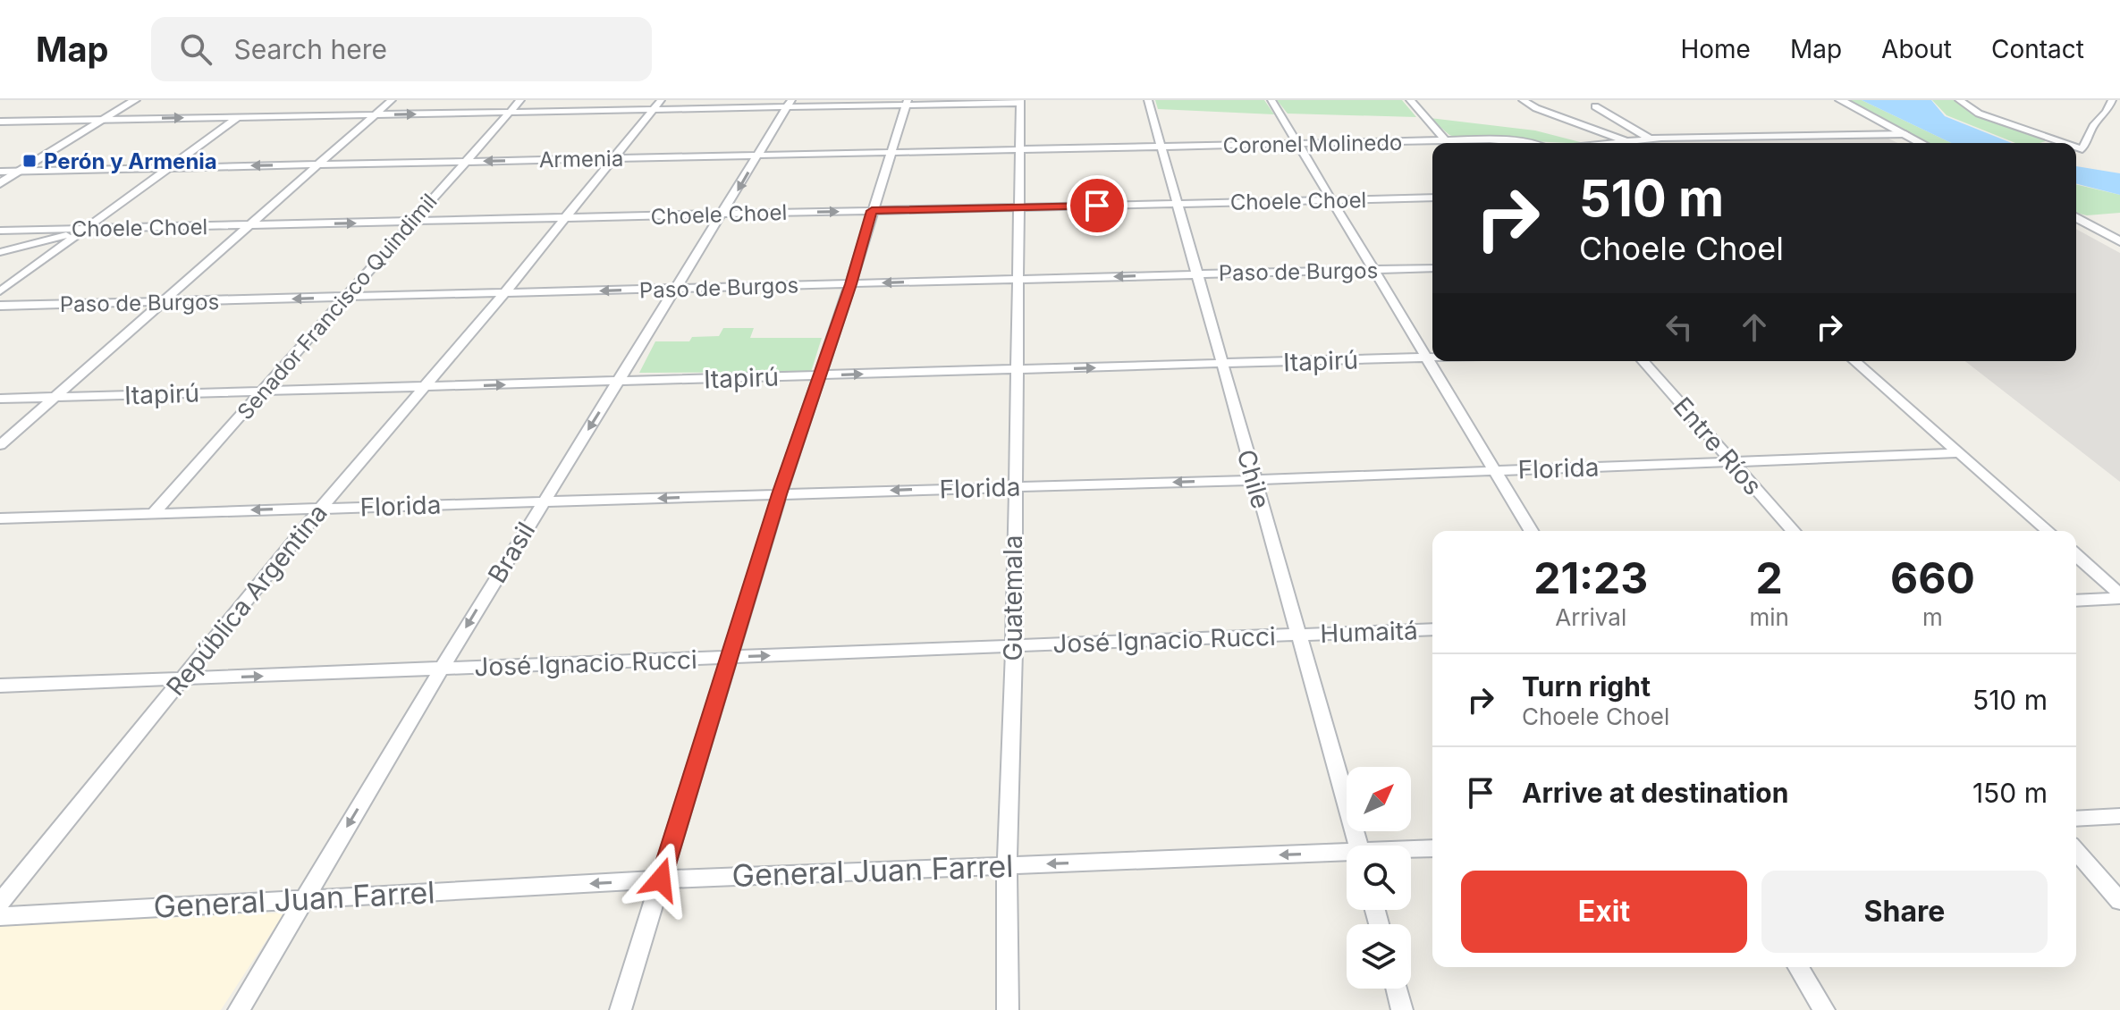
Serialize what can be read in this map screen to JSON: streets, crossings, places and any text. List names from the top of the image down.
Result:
{
  "streets": {
    "street": [
      "Coronel Molinedo",
      "Armenia",
      "Choele Choel",
      "Paso de Burgos",
      "Senador Francisco Quindimil",
      "Itapirú",
      "Entre Ríos",
      "Florida",
      "Chile",
      "Brasil",
      "Guatemala",
      "República Argentina",
      "Humaitá",
      "José Ignacio Rucci",
      "General Juan Farrel"
    ]
  },
  "crossings": [
    ["Coronel Molinedo", "Armenia"],
    ["Coronel Molinedo", "Chile"],
    ["Armenia", "Senador Francisco Quindimil"],
    ["Armenia", "Chile"],
    ["Armenia", "Brasil"],
    ["Armenia", "Guatemala"],
    ["Armenia", "República Argentina"],
    ["Choele Choel", "Senador Francisco Quindimil"],
    ["Choele Choel", "Chile"],
    ["Choele Choel", "Brasil"],
    ["Choele Choel", "Guatemala"],
    ["Choele Choel", "República Argentina"],
    ["Paso de Burgos", "Senador Francisco Quindimil"],
    ["Paso de Burgos", "Chile"],
    ["Paso de Burgos", "Brasil"],
    ["Paso de Burgos", "Guatemala"],
    ["Paso de Burgos", "República Argentina"],
    ["Senador Francisco Quindimil", "Itapirú"],
    ["Senador Francisco Quindimil", "Florida"],
    ["Itapirú", "Chile"],
    ["Itapirú", "Brasil"],
    ["Itapirú", "Guatemala"],
    ["Itapirú", "República Argentina"],
    ["Entre Ríos", "Florida"],
    ["Florida", "Chile"],
    ["Florida", "Brasil"],
    ["Florida", "Guatemala"],
    ["Florida", "República Argentina"],
    ["Chile", "Humaitá"],
    ["Chile", "José Ignacio Rucci"],
    ["Brasil", "José Ignacio Rucci"],
    ["Brasil", "General Juan Farrel"],
    ["Guatemala", "José Ignacio Rucci"],
    ["Guatemala", "General Juan Farrel"],
    ["República Argentina", "José Ignacio Rucci"],
    ["Humaitá", "José Ignacio Rucci"]
  ],
  "one_way": [
    "Paso de Burgos",
    "Itapirú",
    "Florida",
    "Brasil",
    "José Ignacio Rucci",
    "General Juan Farrel"
  ],
  "places": {
    "transit": ["Perón y Armenia"]
  },
  "north": "top right",
  "page": {
    "header": "Map",
    "search": "Search here",
    "nav": [
      "Home",
      "Map",
      "About",
      "Contact"
    ],
    "turn": ["510 m", "Choele Choel"],
    "eta": [
      "21:23",
      "Arrival",
      "2",
      "min",
      "660",
      "m"
    ],
    "list": [
      {
        "name": "Turn right",
        "note": "Choele Choel",
        "value": "510 m"
      },
      {
        "name": "Arrive at destination",
        "value": "150 m"
      }
    ],
    "buttons": ["Exit", "Share"]
  }
}
